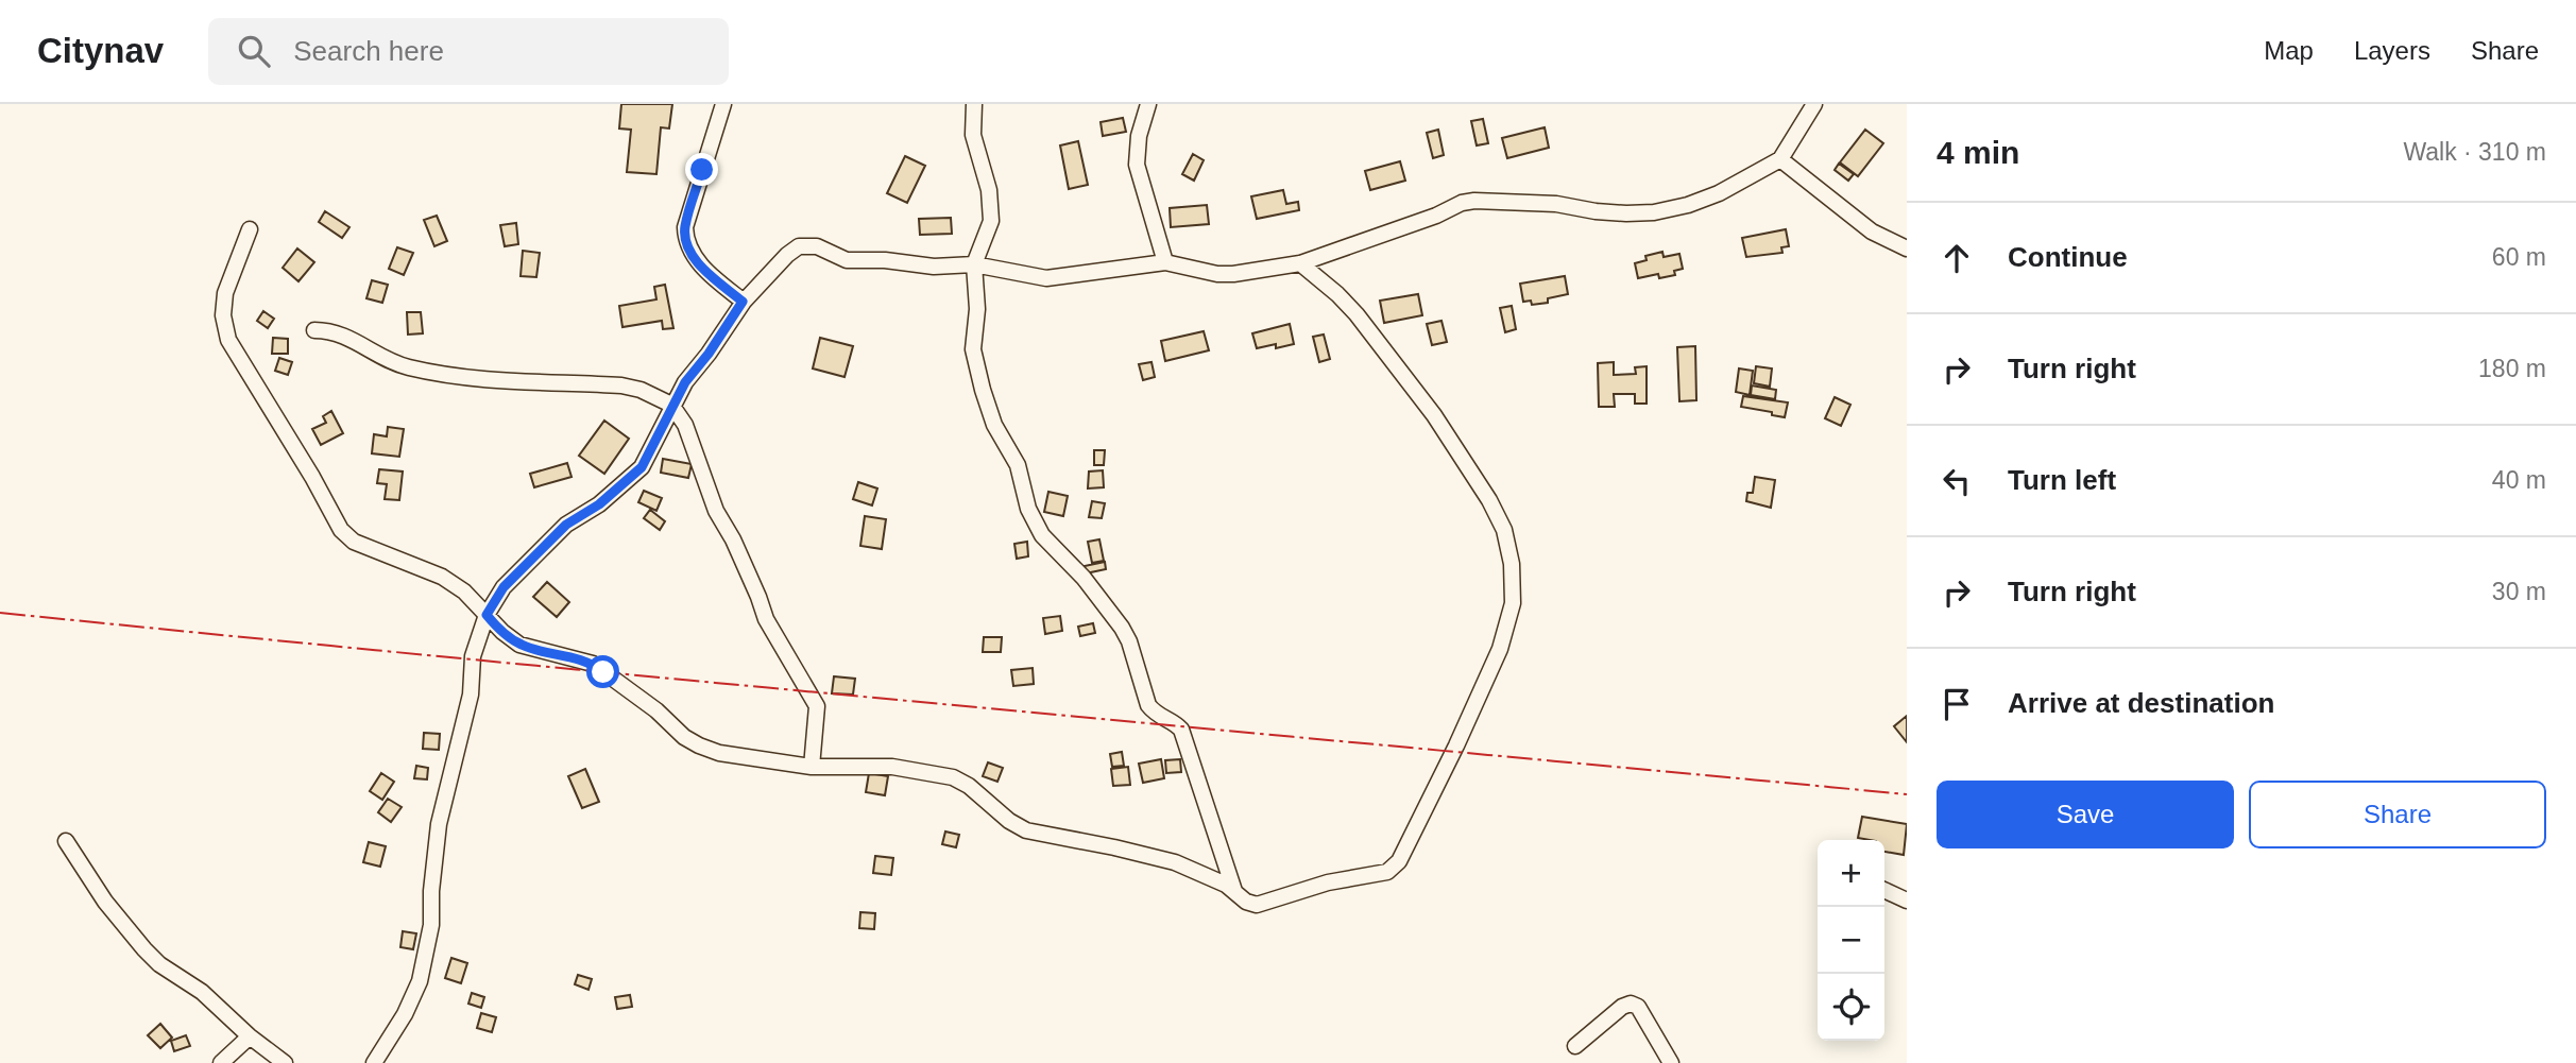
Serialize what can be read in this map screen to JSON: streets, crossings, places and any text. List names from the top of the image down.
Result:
{
  "page": {
    "header": "Citynav",
    "search": "Search here",
    "nav": ["Map", "Layers", "Share"],
    "heading": ["4 min", "Walk · 310 m"],
    "list": [
      ["Continue", "60 m"],
      ["Turn right", "180 m"],
      ["Turn left", "40 m"],
      ["Turn right", "30 m"],
      "Arrive at destination"
    ],
    "buttons": ["Save", "Share"],
    "map_buttons": ["+", "−"]
  }
}
